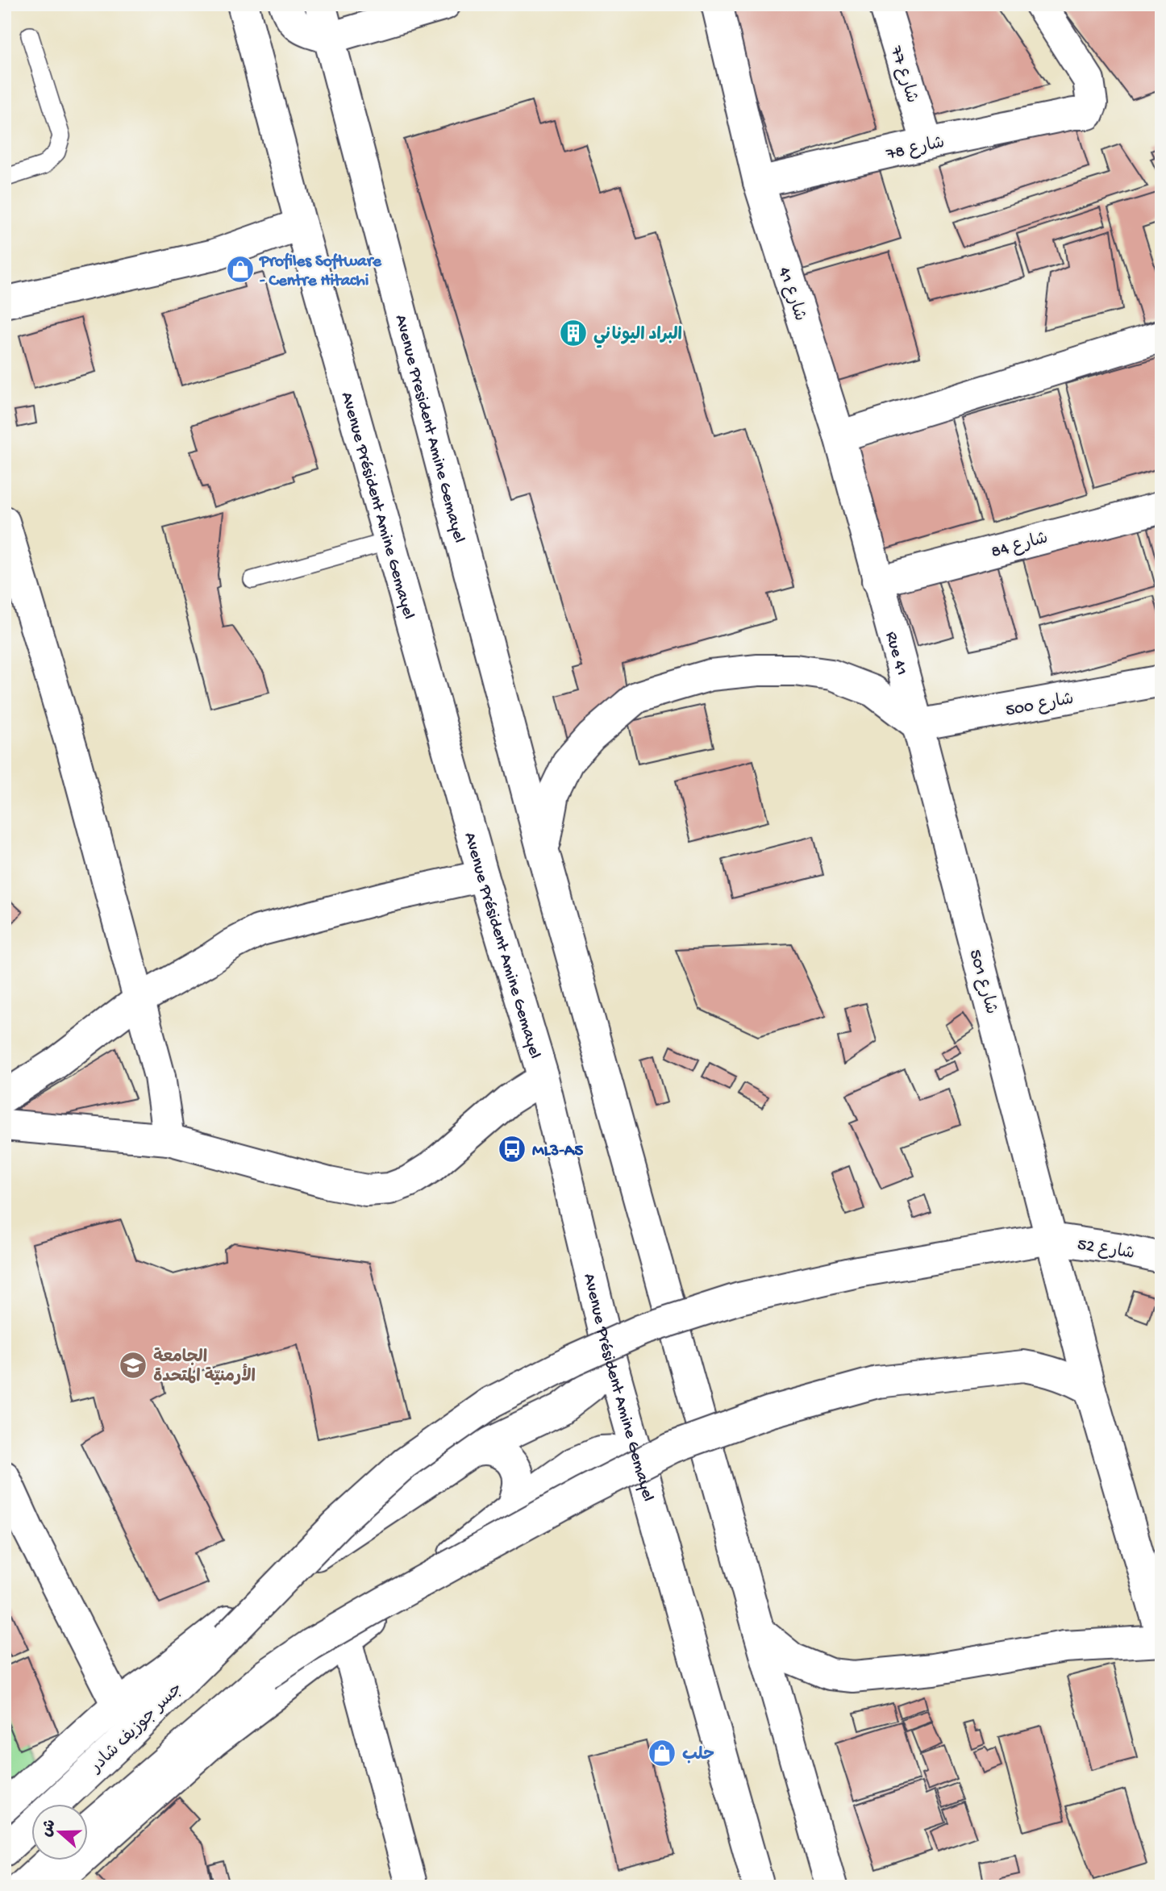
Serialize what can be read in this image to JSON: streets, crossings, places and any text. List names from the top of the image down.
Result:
{
  "streets": {
    "main road": [
      "شارع 77",
      "شارع 78",
      "شارع 41",
      "Avenue President Amine Gemayel",
      "Avenue Président Amine Gemayel",
      "شارع 84",
      "Rue 41",
      "شارع 500",
      "شارع 501",
      "شارع 52",
      "جسر جوزيف شادر"
    ]
  },
  "crossings": [
    ["شارع 77", "شارع 78"],
    ["شارع 78", "شارع 41"],
    ["شارع 41", "شارع 84"],
    ["شارع 41", "Rue 41"],
    ["شارع 84", "Rue 41"],
    ["Rue 41", "شارع 500"],
    ["Rue 41", "شارع 501"],
    ["شارع 500", "شارع 501"],
    ["شارع 501", "شارع 52"],
    ["شارع 52", "جسر جوزيف شادر"]
  ],
  "places": {
    "shop": ["Profiles Software - Centre Hitachi", "حلب"],
    "building": ["البراد اليوناني"],
    "bus stop": ["ML3-A5"],
    "school or university": ["الجامعة الأرمنيّة المتحدة"]
  },
  "north": "left"
}
